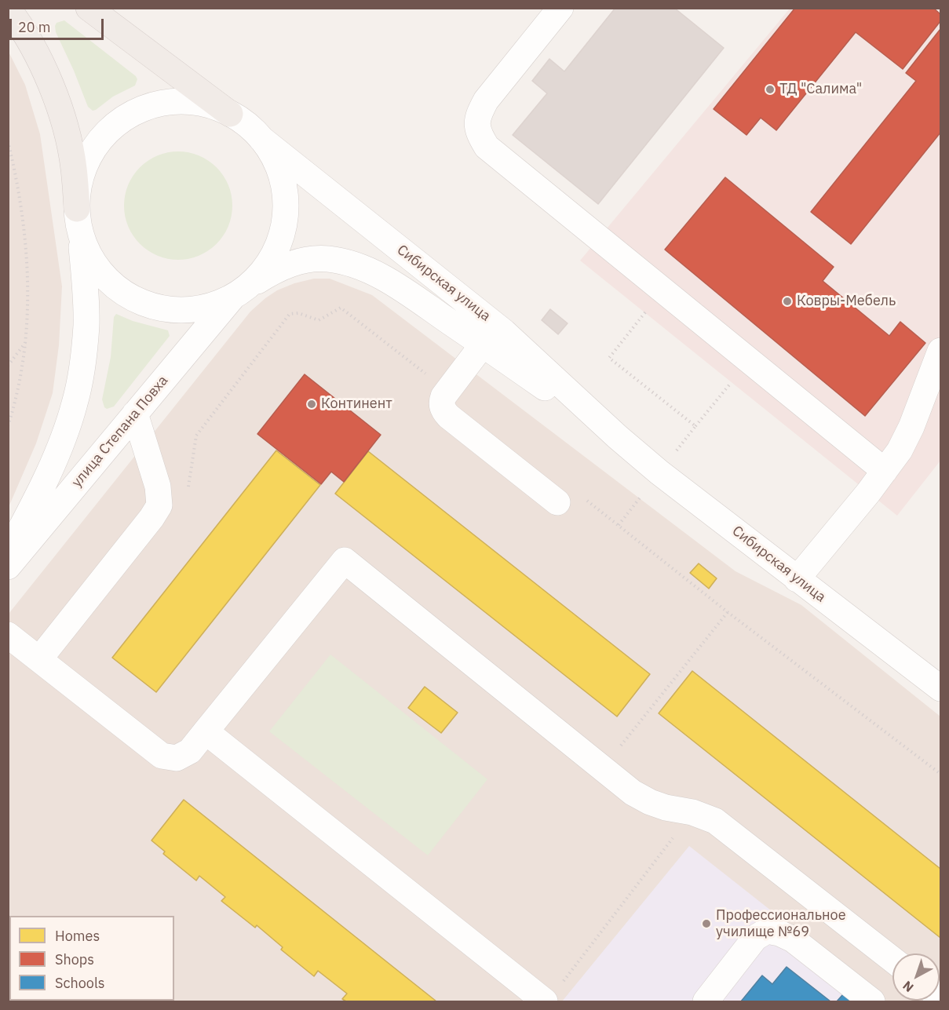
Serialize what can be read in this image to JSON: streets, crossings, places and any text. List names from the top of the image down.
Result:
{
  "streets": {
    "street": ["Сибирская улица", "улица Степана Повха"]
  },
  "crossings": [
    ["Сибирская улица", "улица Степана Повха"]
  ],
  "places": [
    "ТД \"Салима\"",
    "Ковры-Мебель",
    "Континент",
    "Профессиональное училище №69"
  ],
  "legend": ["Homes", "Shops", "Schools"],
  "scale_bar": "20 m",
  "north": "bottom left"
}
